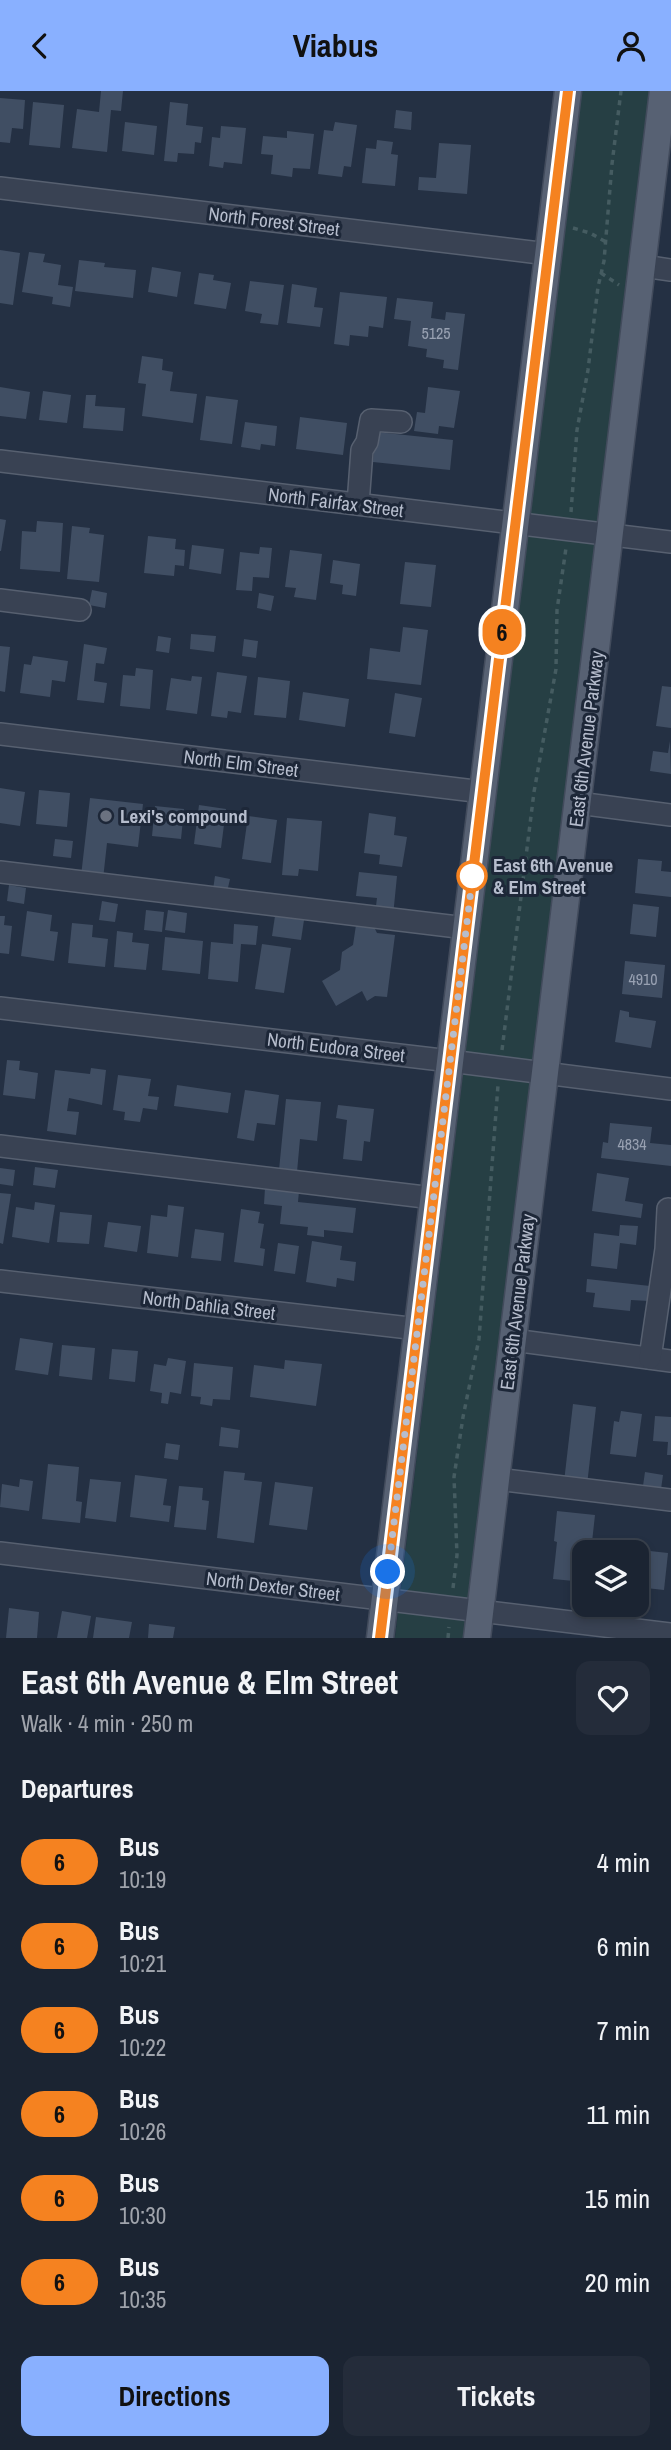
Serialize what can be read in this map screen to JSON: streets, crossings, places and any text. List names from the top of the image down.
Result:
{
  "streets": {
    "main road": ["East 6th Avenue Parkway"],
    "street": [
      "North Forest Street",
      "North Fairfax Street",
      "North Elm Street",
      "North Eudora Street",
      "North Dahlia Street",
      "North Dexter Street"
    ]
  },
  "crossings": [
    ["North Fairfax Street", "East 6th Avenue Parkway"],
    ["East 6th Avenue Parkway", "North Eudora Street"],
    ["East 6th Avenue Parkway", "North Dexter Street"]
  ],
  "places": ["Lexi's compound", "East 6th Avenue & Elm Street"],
  "lines": ["bus line 6"],
  "house_numbers": ["5125", "4910", "4834"],
  "page": {
    "header": "Viabus",
    "on_map": "6",
    "heading": [
      ["East 6th Avenue & Elm Street", "Walk · 4 min · 250 m"],
      "Departures"
    ],
    "list": [
      {
        "mark": "6",
        "name": "Bus",
        "note": "10:19",
        "value": "4 min"
      },
      {
        "mark": "6",
        "name": "Bus",
        "note": "10:21",
        "value": "6 min"
      },
      {
        "mark": "6",
        "name": "Bus",
        "note": "10:22",
        "value": "7 min"
      },
      {
        "mark": "6",
        "name": "Bus",
        "note": "10:26",
        "value": "11 min"
      },
      {
        "mark": "6",
        "name": "Bus",
        "note": "10:30",
        "value": "15 min"
      },
      {
        "mark": "6",
        "name": "Bus",
        "note": "10:35",
        "value": "20 min"
      }
    ],
    "buttons": ["Directions", "Tickets"]
  }
}
